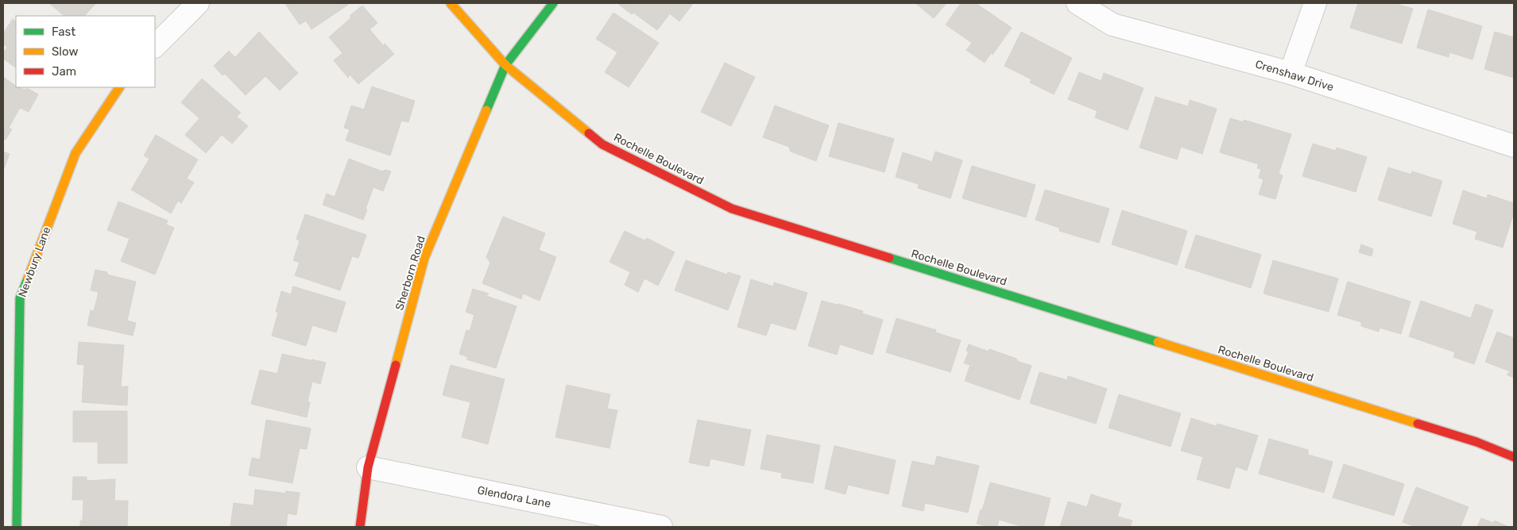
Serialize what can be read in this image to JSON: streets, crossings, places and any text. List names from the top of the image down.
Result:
{
  "streets": {
    "street": [
      "Crenshaw Drive",
      "Rochelle Boulevard",
      "Newbury Lane",
      "Sherborn Road",
      "Glendora Lane"
    ]
  },
  "crossings": [
    ["Rochelle Boulevard", "Sherborn Road"],
    ["Sherborn Road", "Glendora Lane"]
  ],
  "legend": ["Fast", "Slow", "Jam"]
}
